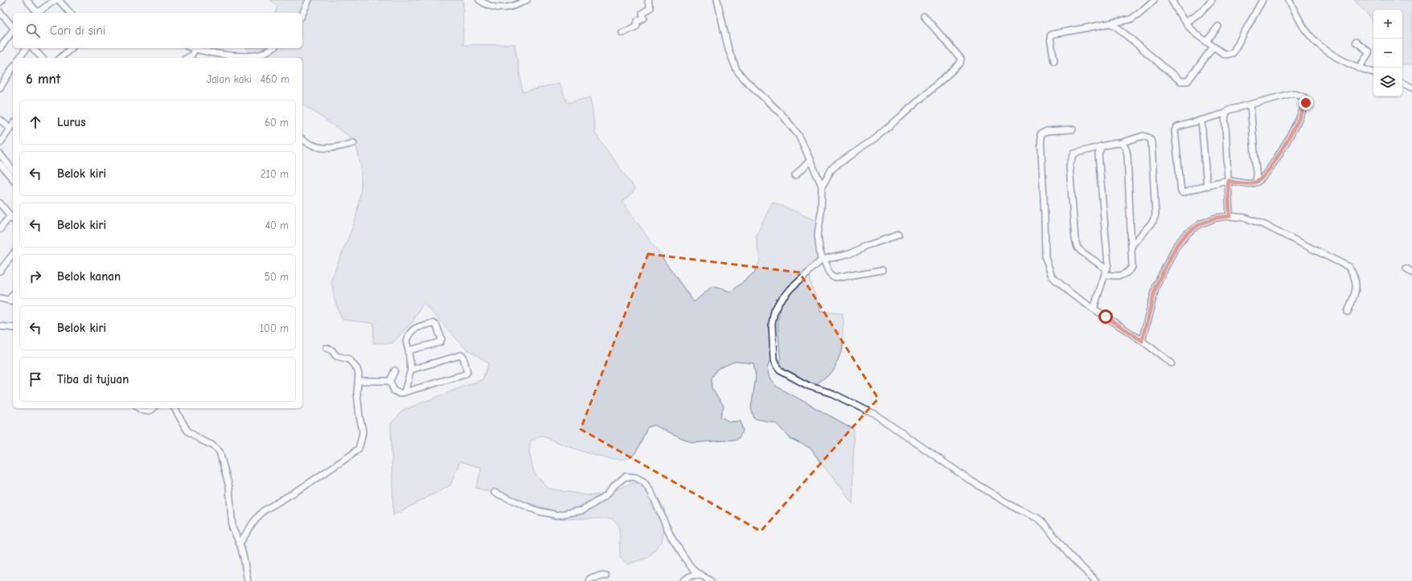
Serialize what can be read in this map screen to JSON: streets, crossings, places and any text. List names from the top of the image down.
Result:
{
  "page": {
    "map_buttons": ["+", "−"],
    "search": "Cari di sini",
    "heading": ["6 mnt", "Jalan kaki · 460 m"],
    "list": [
      ["Lurus", "60 m"],
      ["Belok kiri", "210 m"],
      ["Belok kiri", "40 m"],
      ["Belok kanan", "50 m"],
      ["Belok kiri", "100 m"],
      "Tiba di tujuan"
    ]
  }
}
